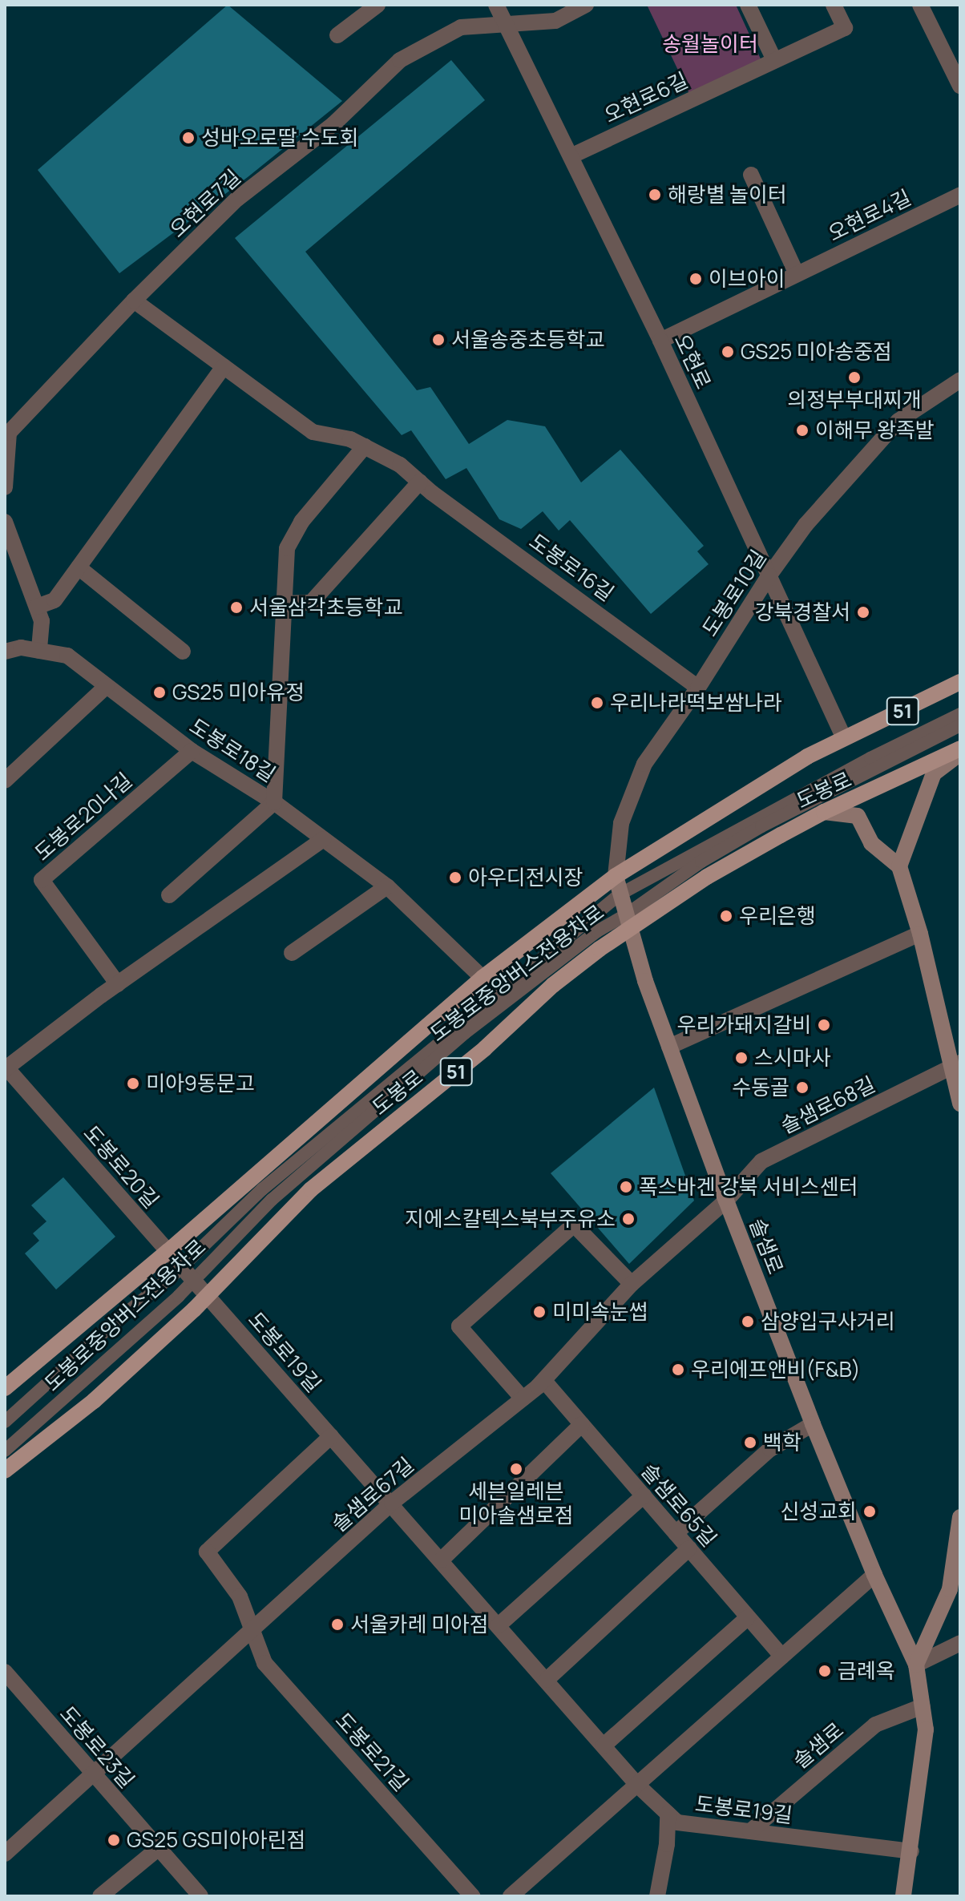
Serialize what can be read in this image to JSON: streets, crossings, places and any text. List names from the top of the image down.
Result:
{
  "streets": {
    "main road": ["51", "도봉로", "솔샘로"],
    "street": [
      "오현로6길",
      "오현로7길",
      "오현로4길",
      "오현로",
      "도봉로16길",
      "도봉로10길",
      "도봉로18길",
      "도봉로20나길",
      "솔샘로68길",
      "도봉로20길",
      "도봉로19길",
      "솔샘로67길",
      "솔샘로65길",
      "도봉로23길",
      "도봉로21길"
    ],
    "lane": ["도봉로중앙버스전용차로"]
  },
  "crossings": [
    ["오현로6길", "오현로"],
    ["오현로7길", "오현로"],
    ["오현로7길", "도봉로16길"],
    ["오현로4길", "오현로"],
    ["오현로", "도봉로10길"],
    ["오현로", "도봉로"],
    ["도봉로16길", "도봉로10길"],
    ["도봉로16길", "도봉로18길"],
    ["도봉로10길", "도봉로"],
    ["도봉로10길", "솔샘로"],
    ["도봉로18길", "도봉로"],
    ["도봉로18길", "도봉로20나길"],
    ["도봉로", "도봉로중앙버스전용차로"],
    ["도봉로", "도봉로20길"],
    ["도봉로", "솔샘로"],
    ["도봉로", "도봉로19길"],
    ["도봉로중앙버스전용차로", "도봉로20길"],
    ["도봉로중앙버스전용차로", "솔샘로"],
    ["솔샘로68길", "솔샘로"],
    ["솔샘로68길", "솔샘로67길"],
    ["도봉로20길", "도봉로19길"],
    ["솔샘로", "도봉로19길"],
    ["솔샘로", "솔샘로67길"],
    ["도봉로19길", "솔샘로67길"],
    ["솔샘로67길", "솔샘로65길"],
    ["솔샘로67길", "도봉로23길"],
    ["솔샘로67길", "도봉로21길"]
  ],
  "parks": ["송월놀이터"],
  "places": [
    "성바오로딸 수도회",
    "해랑별 놀이터",
    "이브아이",
    "서울송중초등학교",
    "GS25 미아송중점",
    "의정부부대찌개",
    "이해무 왕족발",
    "서울삼각초등학교",
    "강북경찰서",
    "GS25 미아유정",
    "우리나라떡보쌈나라",
    "아우디전시장",
    "우리은행",
    "우리가돼지갈비",
    "스시마사",
    "미아9동문고",
    "수동골",
    "폭스바겐 강북 서비스센터",
    "지에스칼텍스북부주유소",
    "미미속눈썹",
    "삼양입구사거리",
    "우리에프앤비(F&B)",
    "백학",
    "세븐일레븐 미아솔샘로점",
    "신성교회",
    "서울카레 미아점",
    "금례옥",
    "GS25 GS미아아린점"
  ]
}
